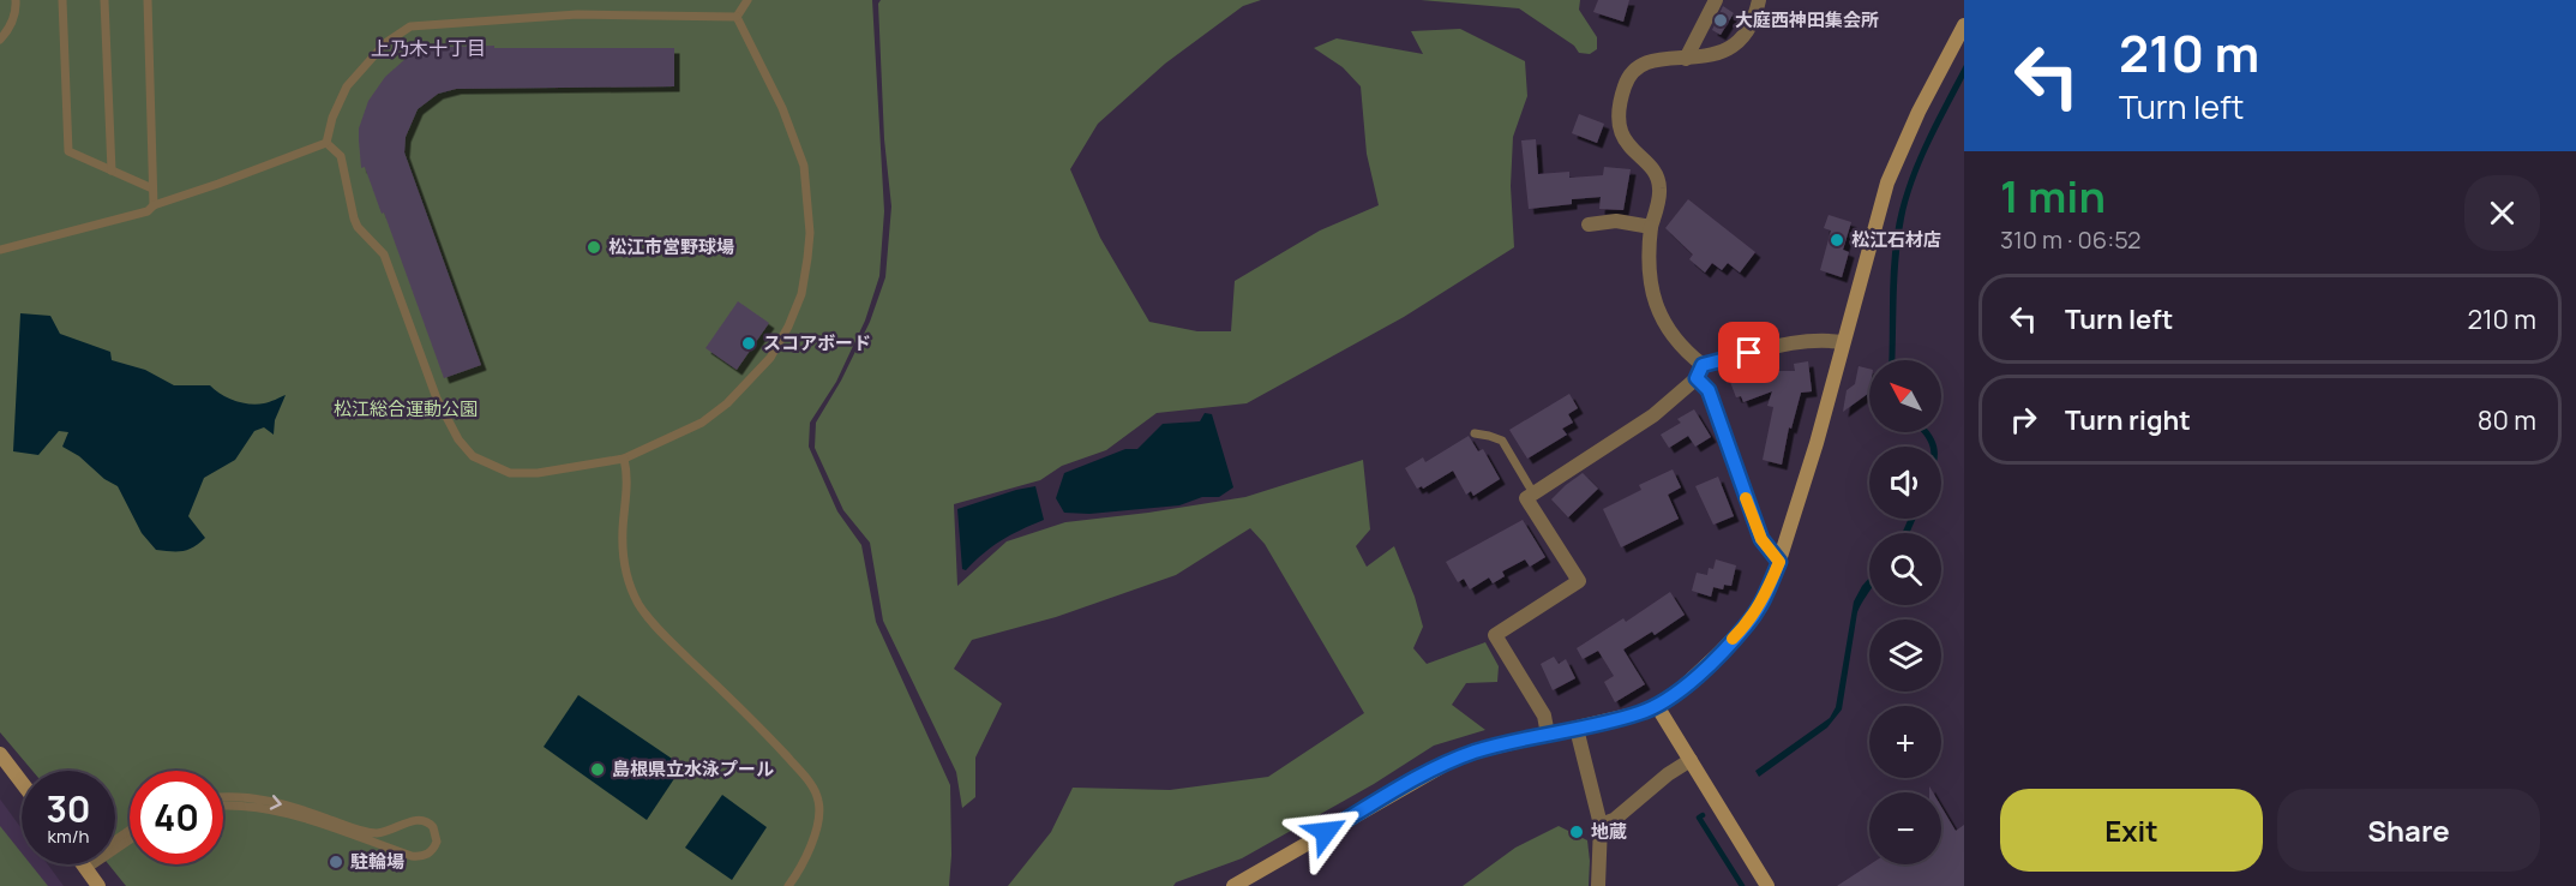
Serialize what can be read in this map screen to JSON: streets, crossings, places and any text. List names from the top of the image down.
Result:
{
  "districts": ["上乃木十丁目"],
  "parks": ["松江総合運動公園"],
  "places": [
    "大庭西神田集会所",
    "松江石材店",
    "松江市営野球場",
    "スコアボード",
    "島根県立水泳プール",
    "地蔵",
    "駐輪場"
  ],
  "north": "top left",
  "page": {
    "turn": ["210 m", "Turn left"],
    "heading": ["1 min", "310 m · 06:52"],
    "list": [
      {
        "name": "Turn left",
        "value": "210 m"
      },
      {
        "name": "Turn right",
        "value": "80 m"
      }
    ],
    "map_buttons": ["+", "−"],
    "speed": "30 km/h",
    "limit": "40",
    "buttons": ["Exit", "Share"]
  }
}
